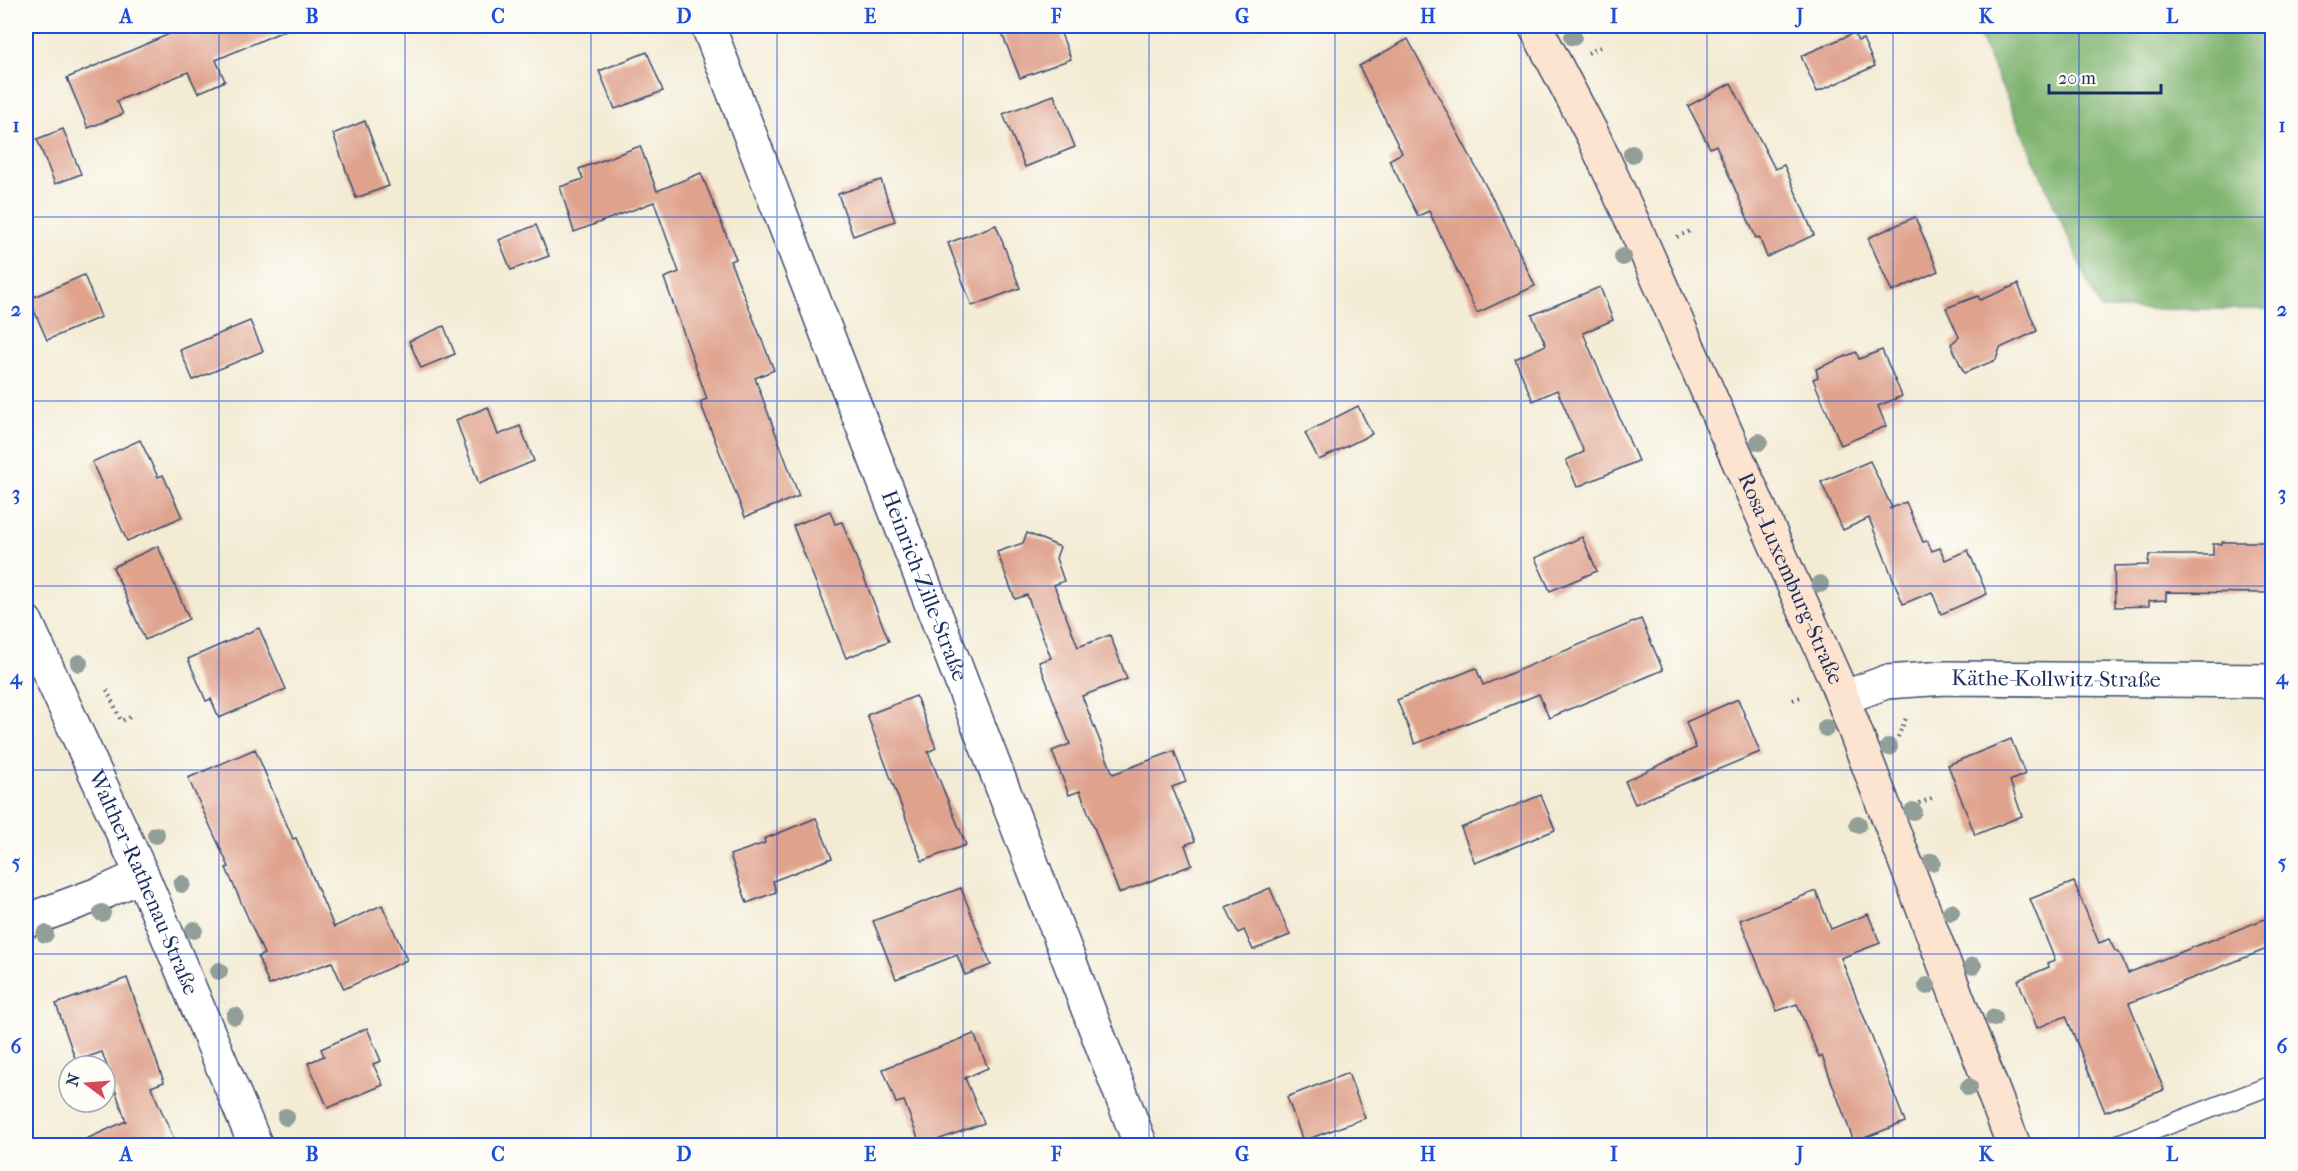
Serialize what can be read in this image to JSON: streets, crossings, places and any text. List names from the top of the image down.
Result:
{
  "streets": {
    "street": [
      "Rosa-Luxemburg-Straße",
      "Heinrich-Zille-Straße",
      "Käthe-Kollwitz-Straße",
      "Walther-Rathenau-Straße"
    ]
  },
  "crossings": [
    ["Rosa-Luxemburg-Straße", "Käthe-Kollwitz-Straße"]
  ],
  "scale_bar": "20 m",
  "north": "left",
  "grid": {
    "columns": [
      "A",
      "B",
      "C",
      "D",
      "E",
      "F",
      "G",
      "H",
      "I",
      "J",
      "K",
      "L"
    ],
    "rows": [
      "1",
      "2",
      "3",
      "4",
      "5",
      "6"
    ]
  }
}
